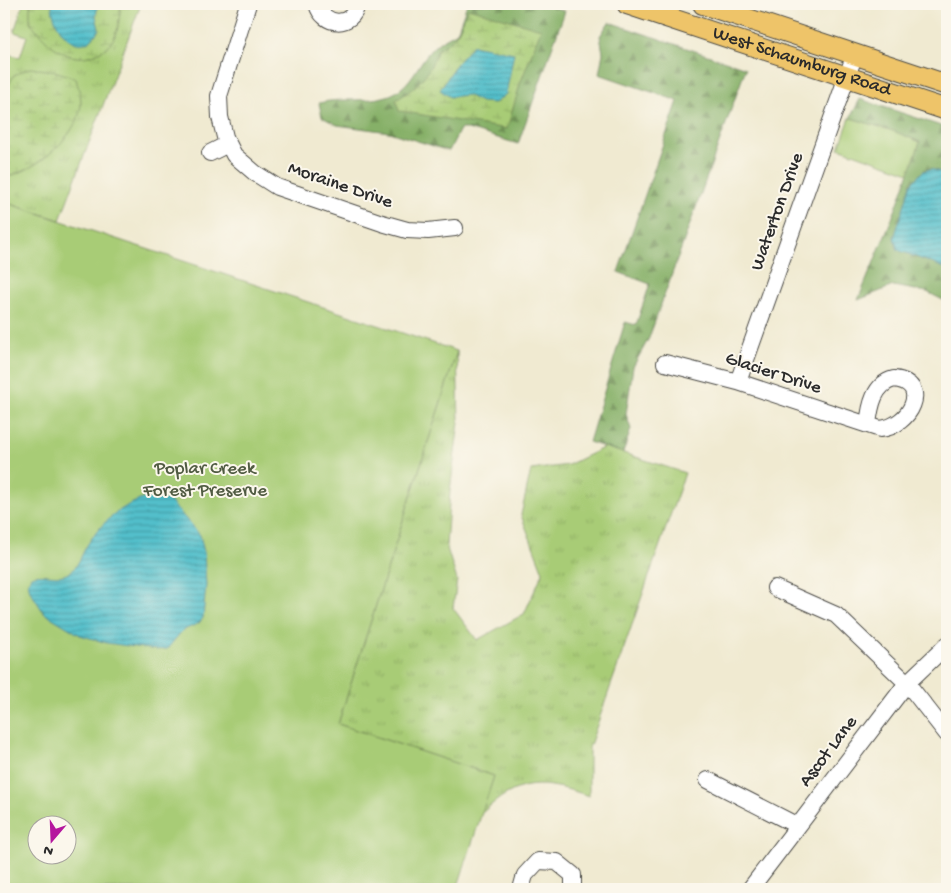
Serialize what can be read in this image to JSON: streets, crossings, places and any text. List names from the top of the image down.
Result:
{
  "streets": {
    "main road": ["West Schaumburg Road"],
    "street": [
      "Moraine Drive",
      "Waterton Drive",
      "Glacier Drive",
      "Ascot Lane"
    ]
  },
  "crossings": [
    ["West Schaumburg Road", "Waterton Drive"],
    ["Waterton Drive", "Glacier Drive"]
  ],
  "parks": ["Poplar Creek Forest Preserve"],
  "north": "bottom"
}
